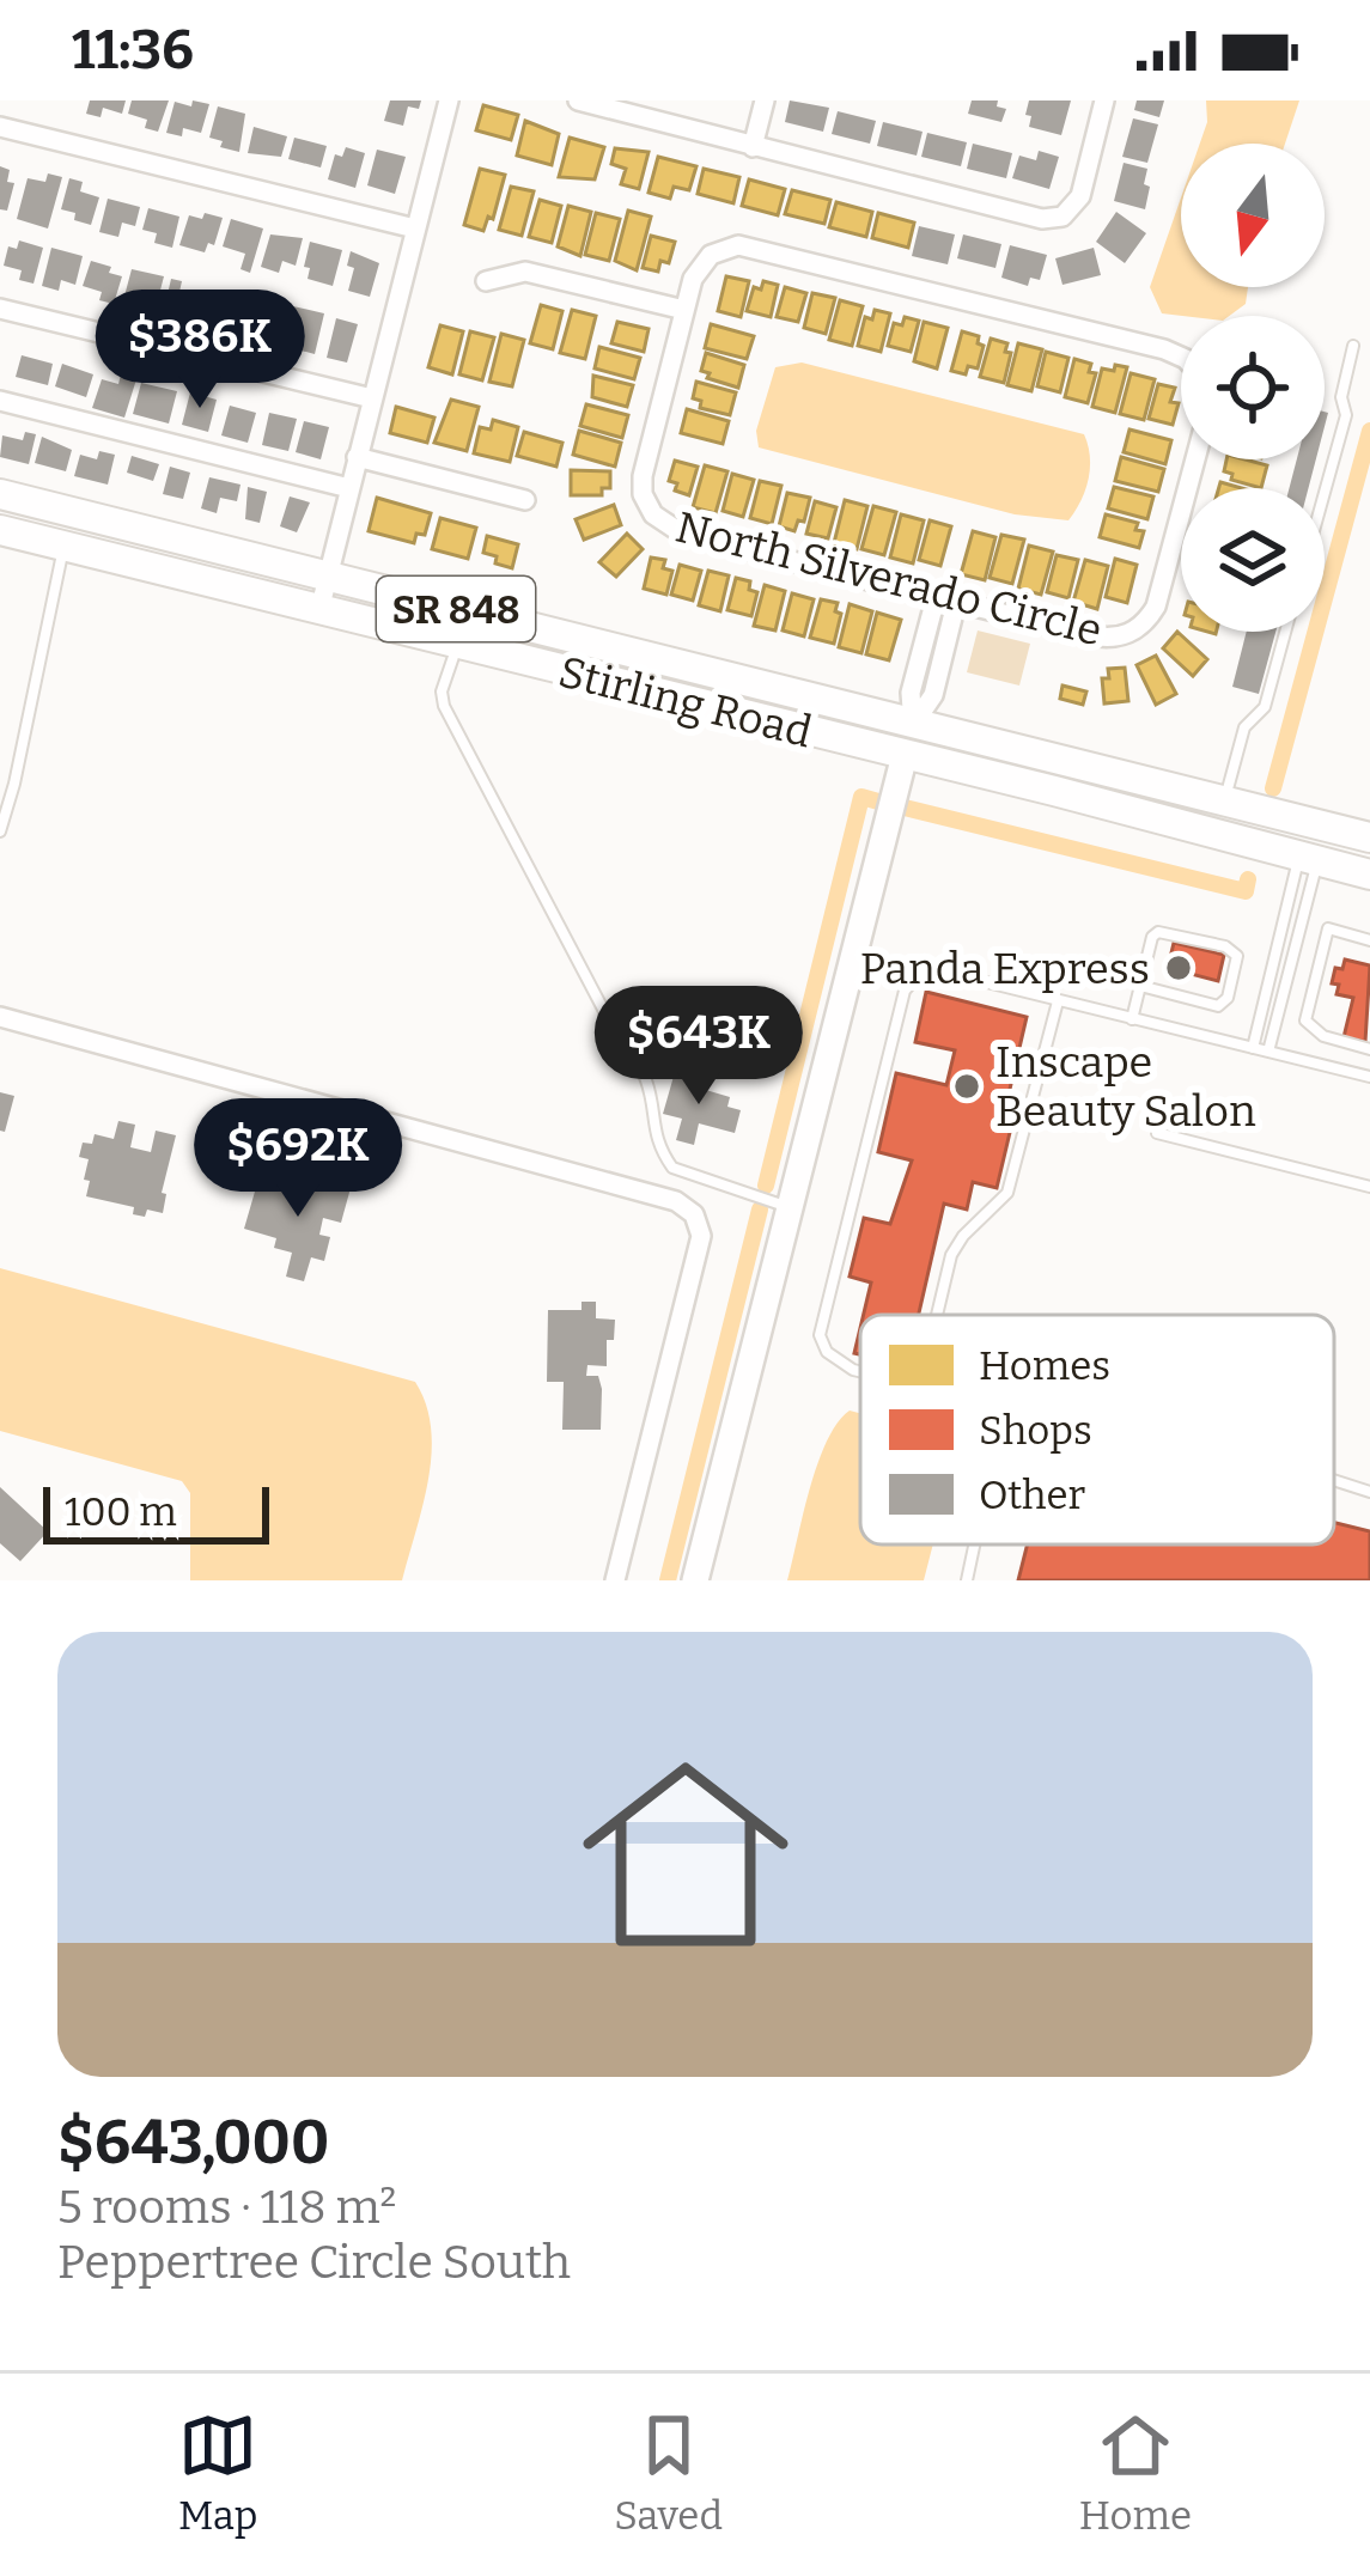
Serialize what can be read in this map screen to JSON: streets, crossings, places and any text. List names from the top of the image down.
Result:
{
  "streets": {
    "main road": ["SR 848", "Stirling Road"],
    "street": ["North Silverado Circle"]
  },
  "places": ["Panda Express", "Inscape Beauty Salon"],
  "legend": ["Homes", "Shops", "Other"],
  "scale_bar": "100 m",
  "north": "bottom",
  "page": {
    "status": "11:36",
    "price": ["$386K", "$643K", "$692K"],
    "scale": "100 m",
    "list": [
      {
        "name": "$643,000",
        "note": "5 rooms · 118 m² · Peppertree Circle South"
      }
    ],
    "tabs": ["Map", "Saved", "Home"]
  }
}
